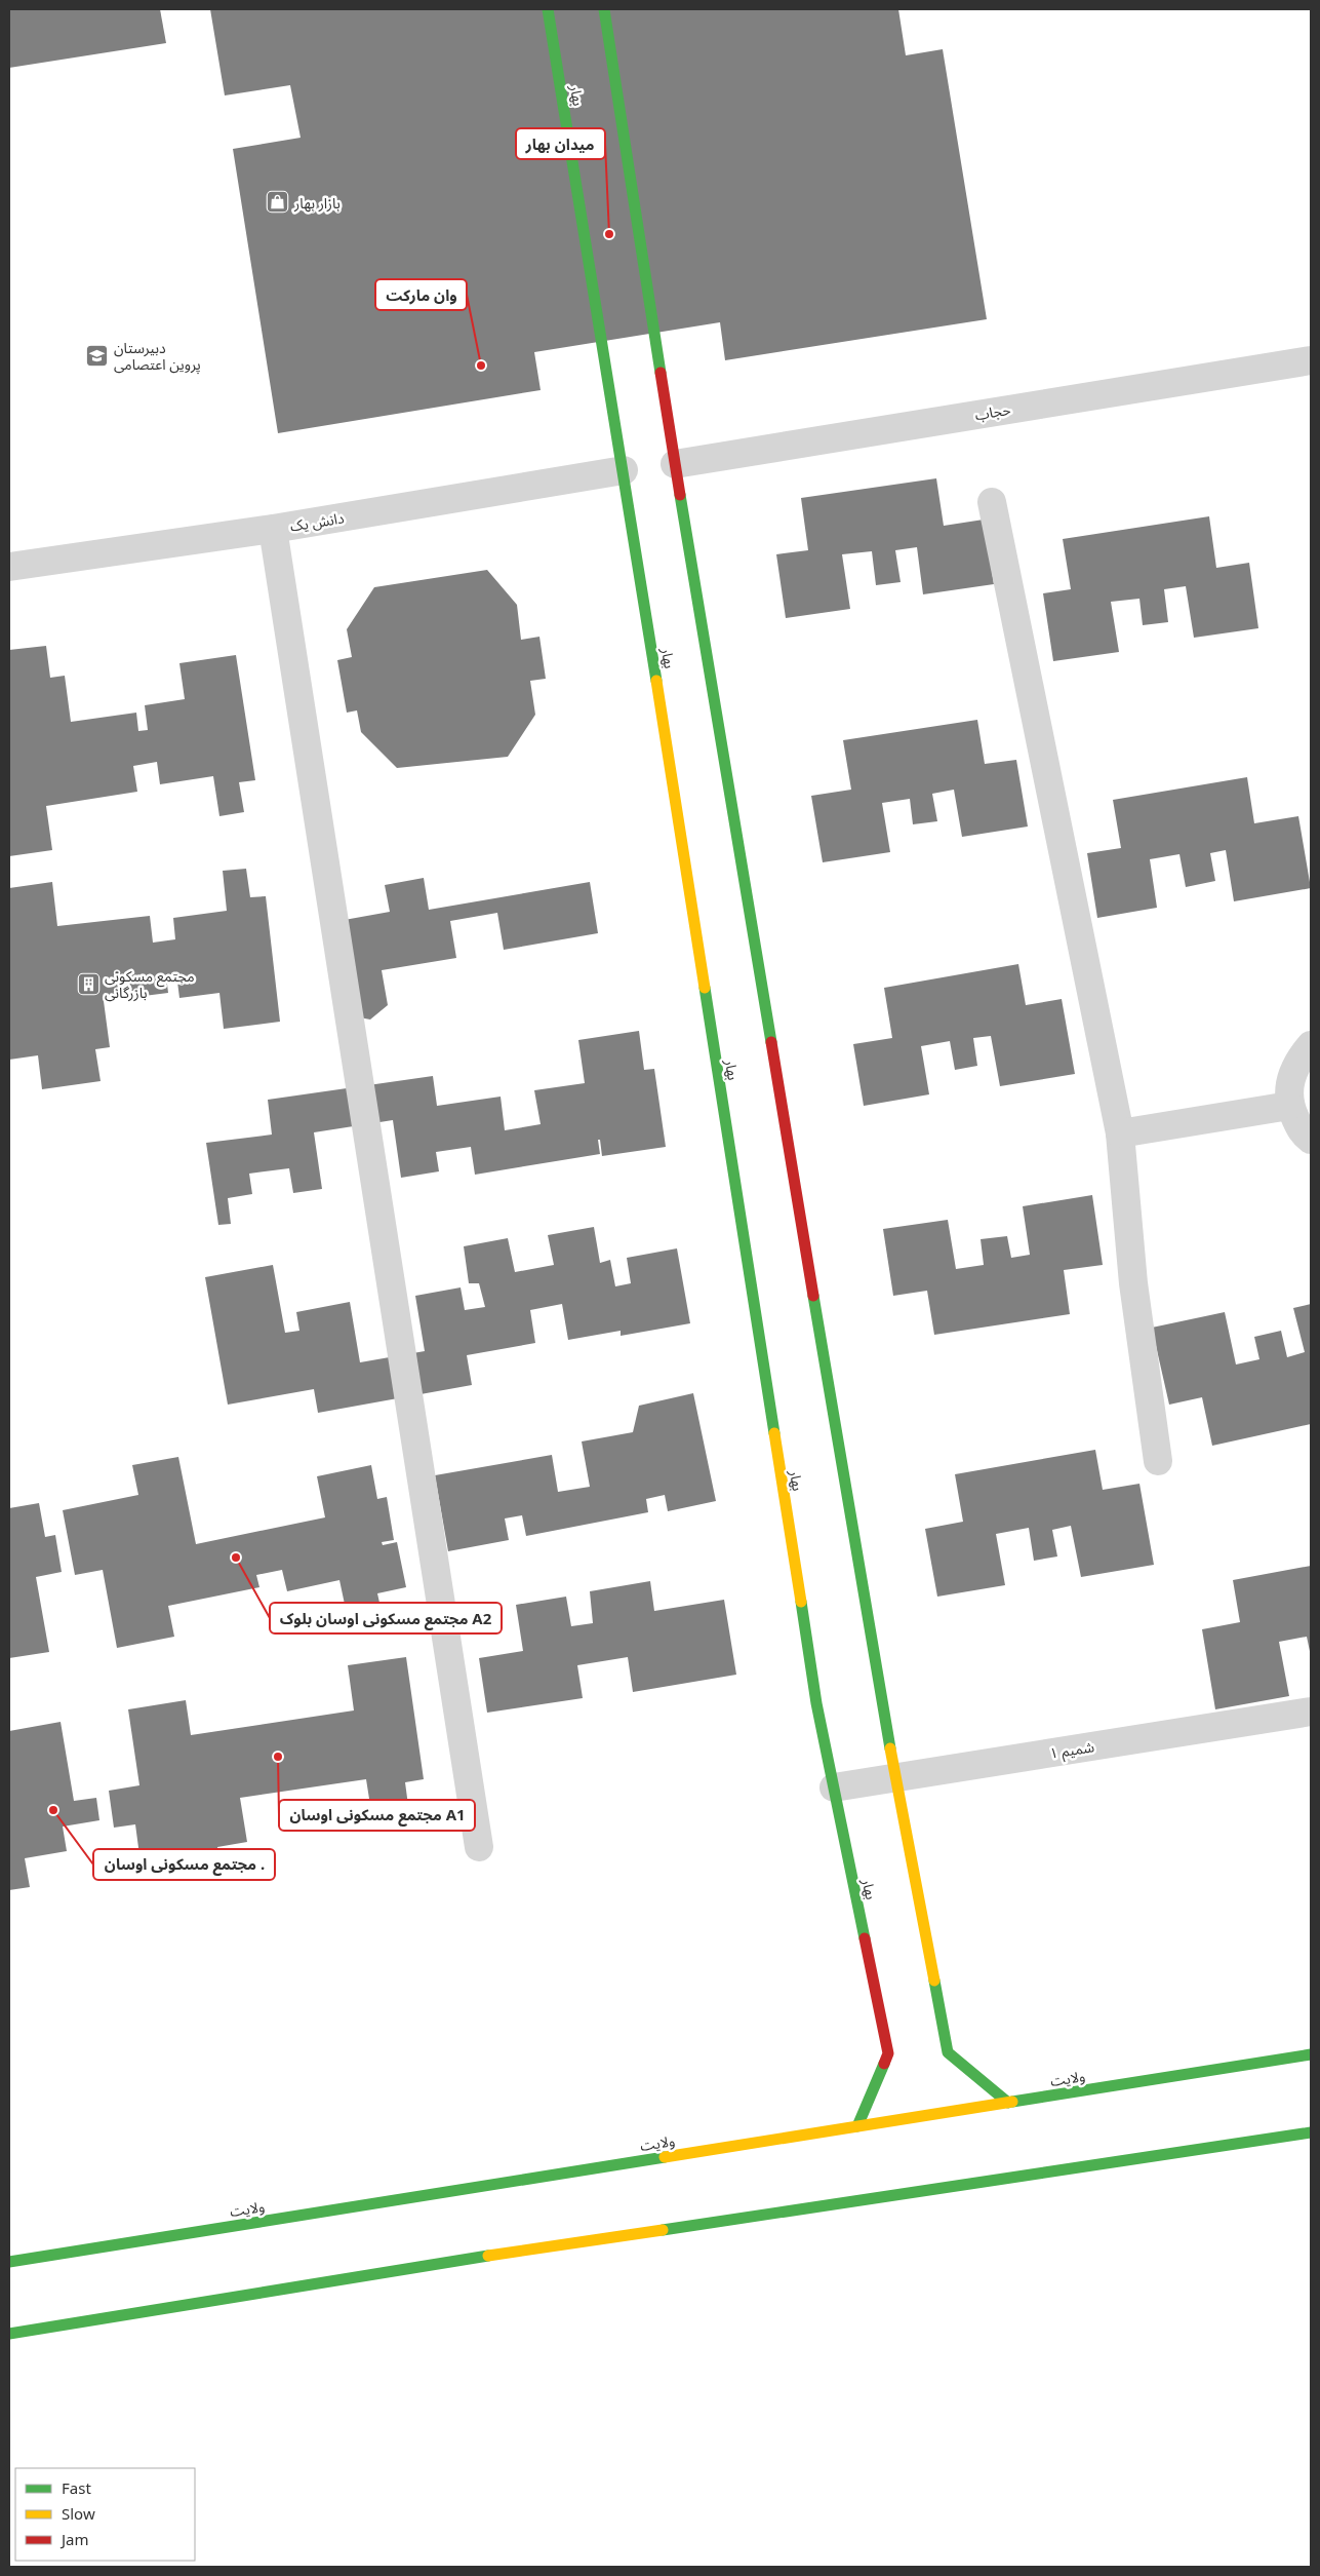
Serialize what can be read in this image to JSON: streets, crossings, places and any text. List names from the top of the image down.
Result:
{
  "streets": {
    "street": [
      "بهار",
      "حجاب",
      "دانش یک",
      "شمیم ۱",
      "ولایت"
    ]
  },
  "crossings": [
    ["بهار", "دانش یک"],
    ["بهار", "شمیم ۱"],
    ["بهار", "ولایت"]
  ],
  "places": {
    "shop": ["بازار بهار"],
    "other": [
      "میدان بهار",
      "وان مارکت",
      "مجتمع مسکونی اوسان بلوک A2",
      "مجتمع مسکونی اوسان A1",
      "مجتمع مسکونی اوسان ."
    ],
    "school or university": ["دبیرستان پروین اعتصامی"],
    "building": ["مجتمع مسکونی بازرگانی"]
  },
  "legend": ["Fast", "Slow", "Jam"]
}
